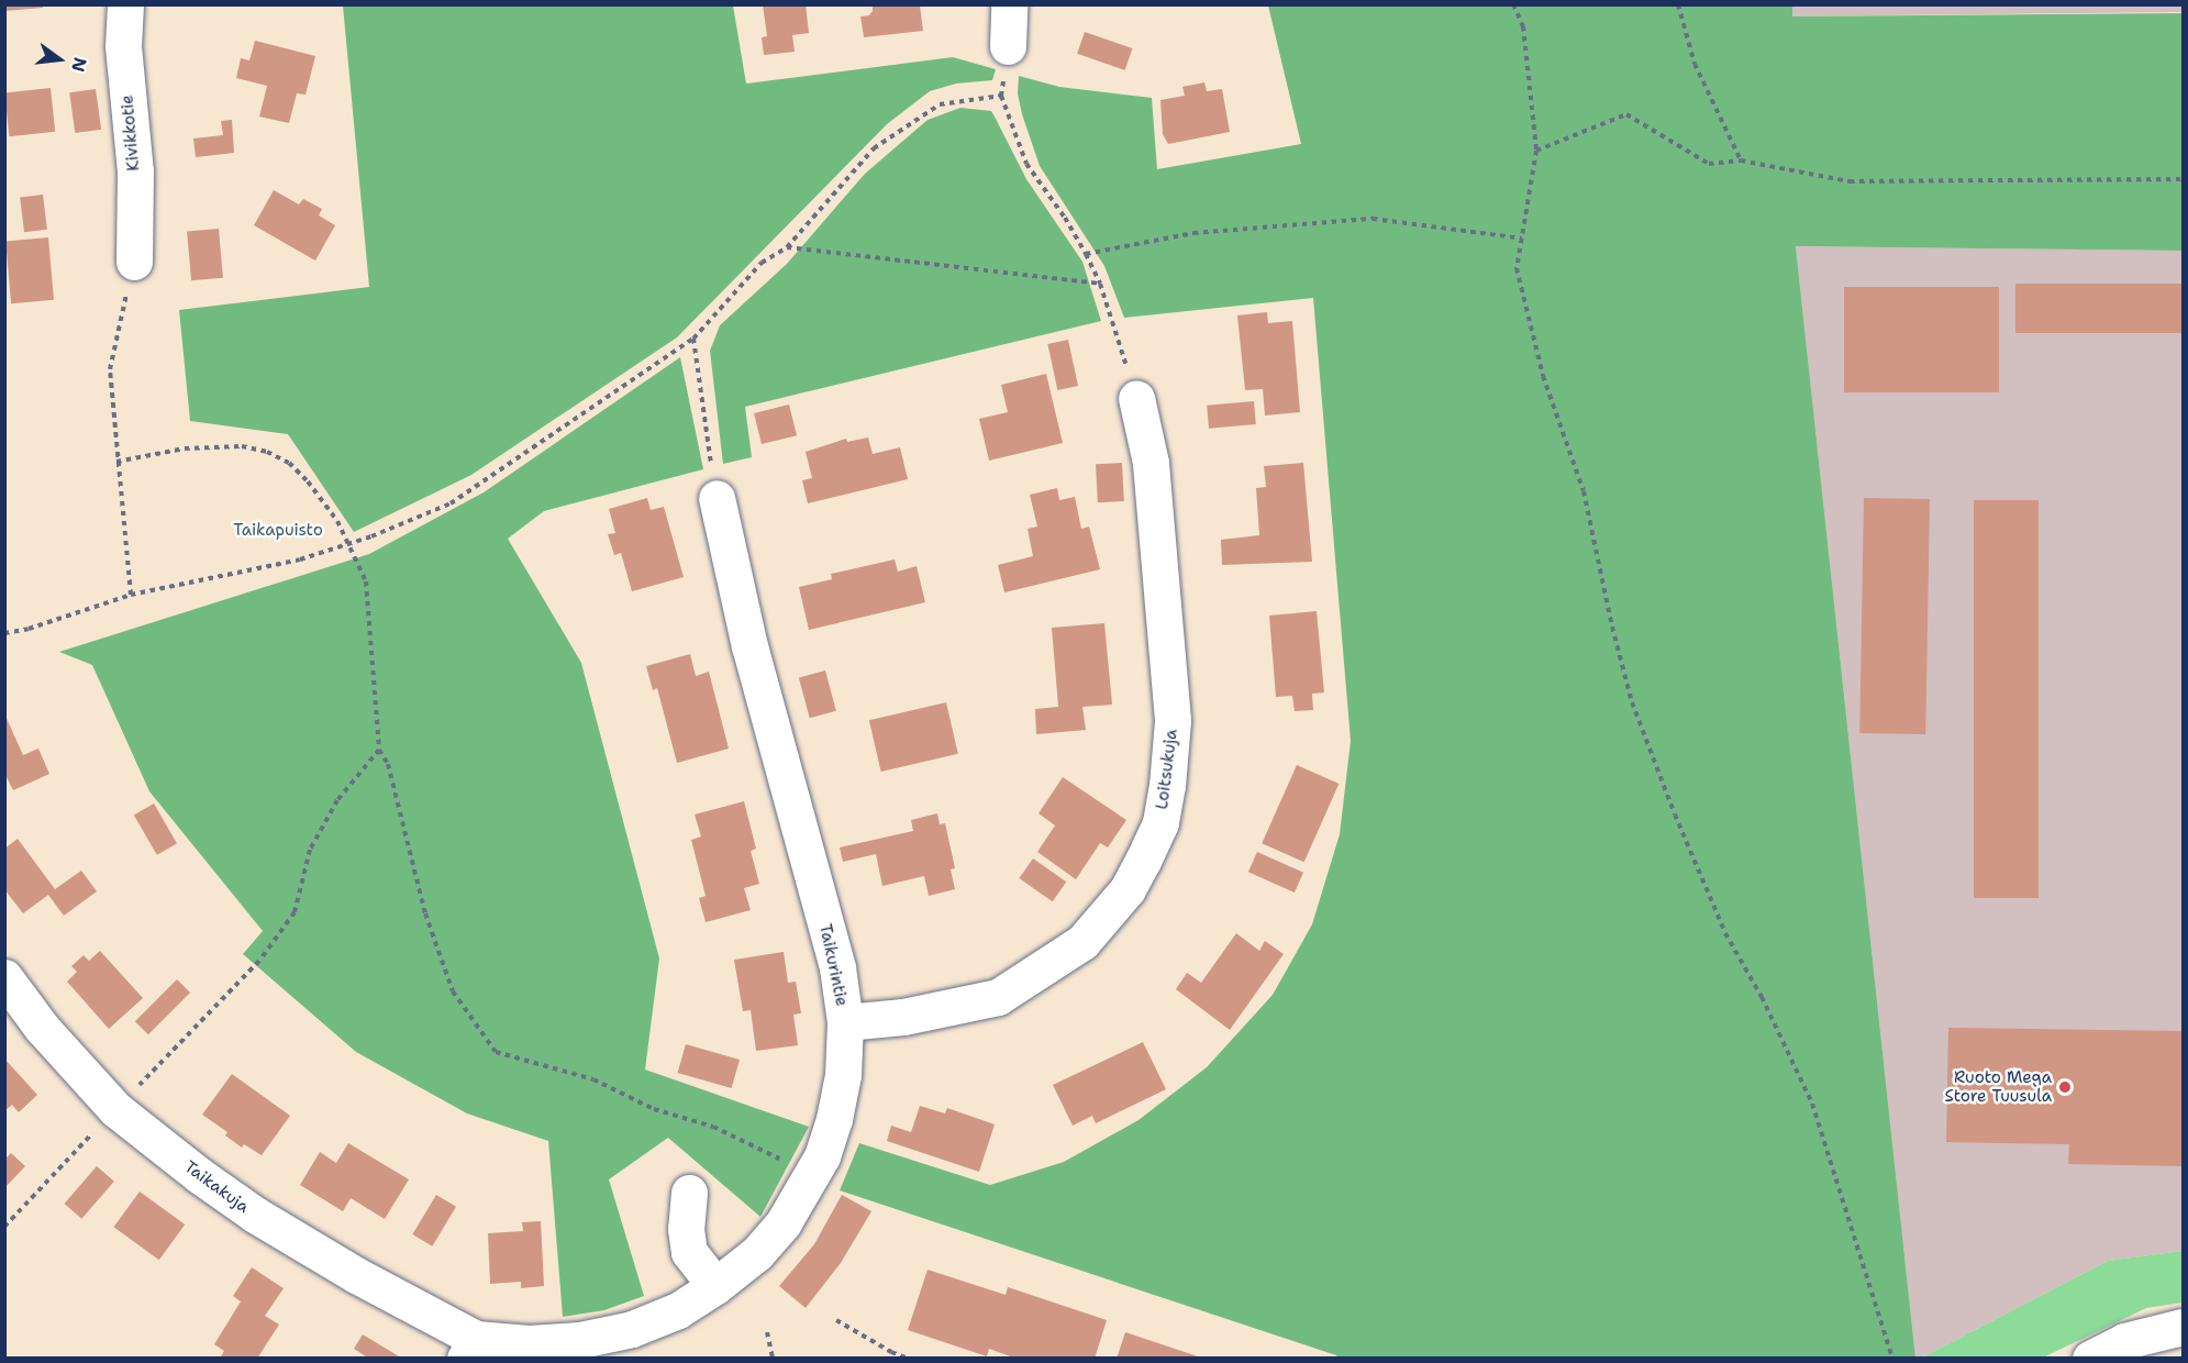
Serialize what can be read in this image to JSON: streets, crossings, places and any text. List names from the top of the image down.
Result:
{
  "streets": {
    "street": [
      "Kivikkotie",
      "Loitsukuja",
      "Taikurintie",
      "Taikakuja"
    ]
  },
  "crossings": [
    ["Loitsukuja", "Taikurintie"],
    ["Taikurintie", "Taikakuja"]
  ],
  "parks": ["Taikapuisto"],
  "places": ["Ruoto Mega Store Tuusula"],
  "north": "right"
}
